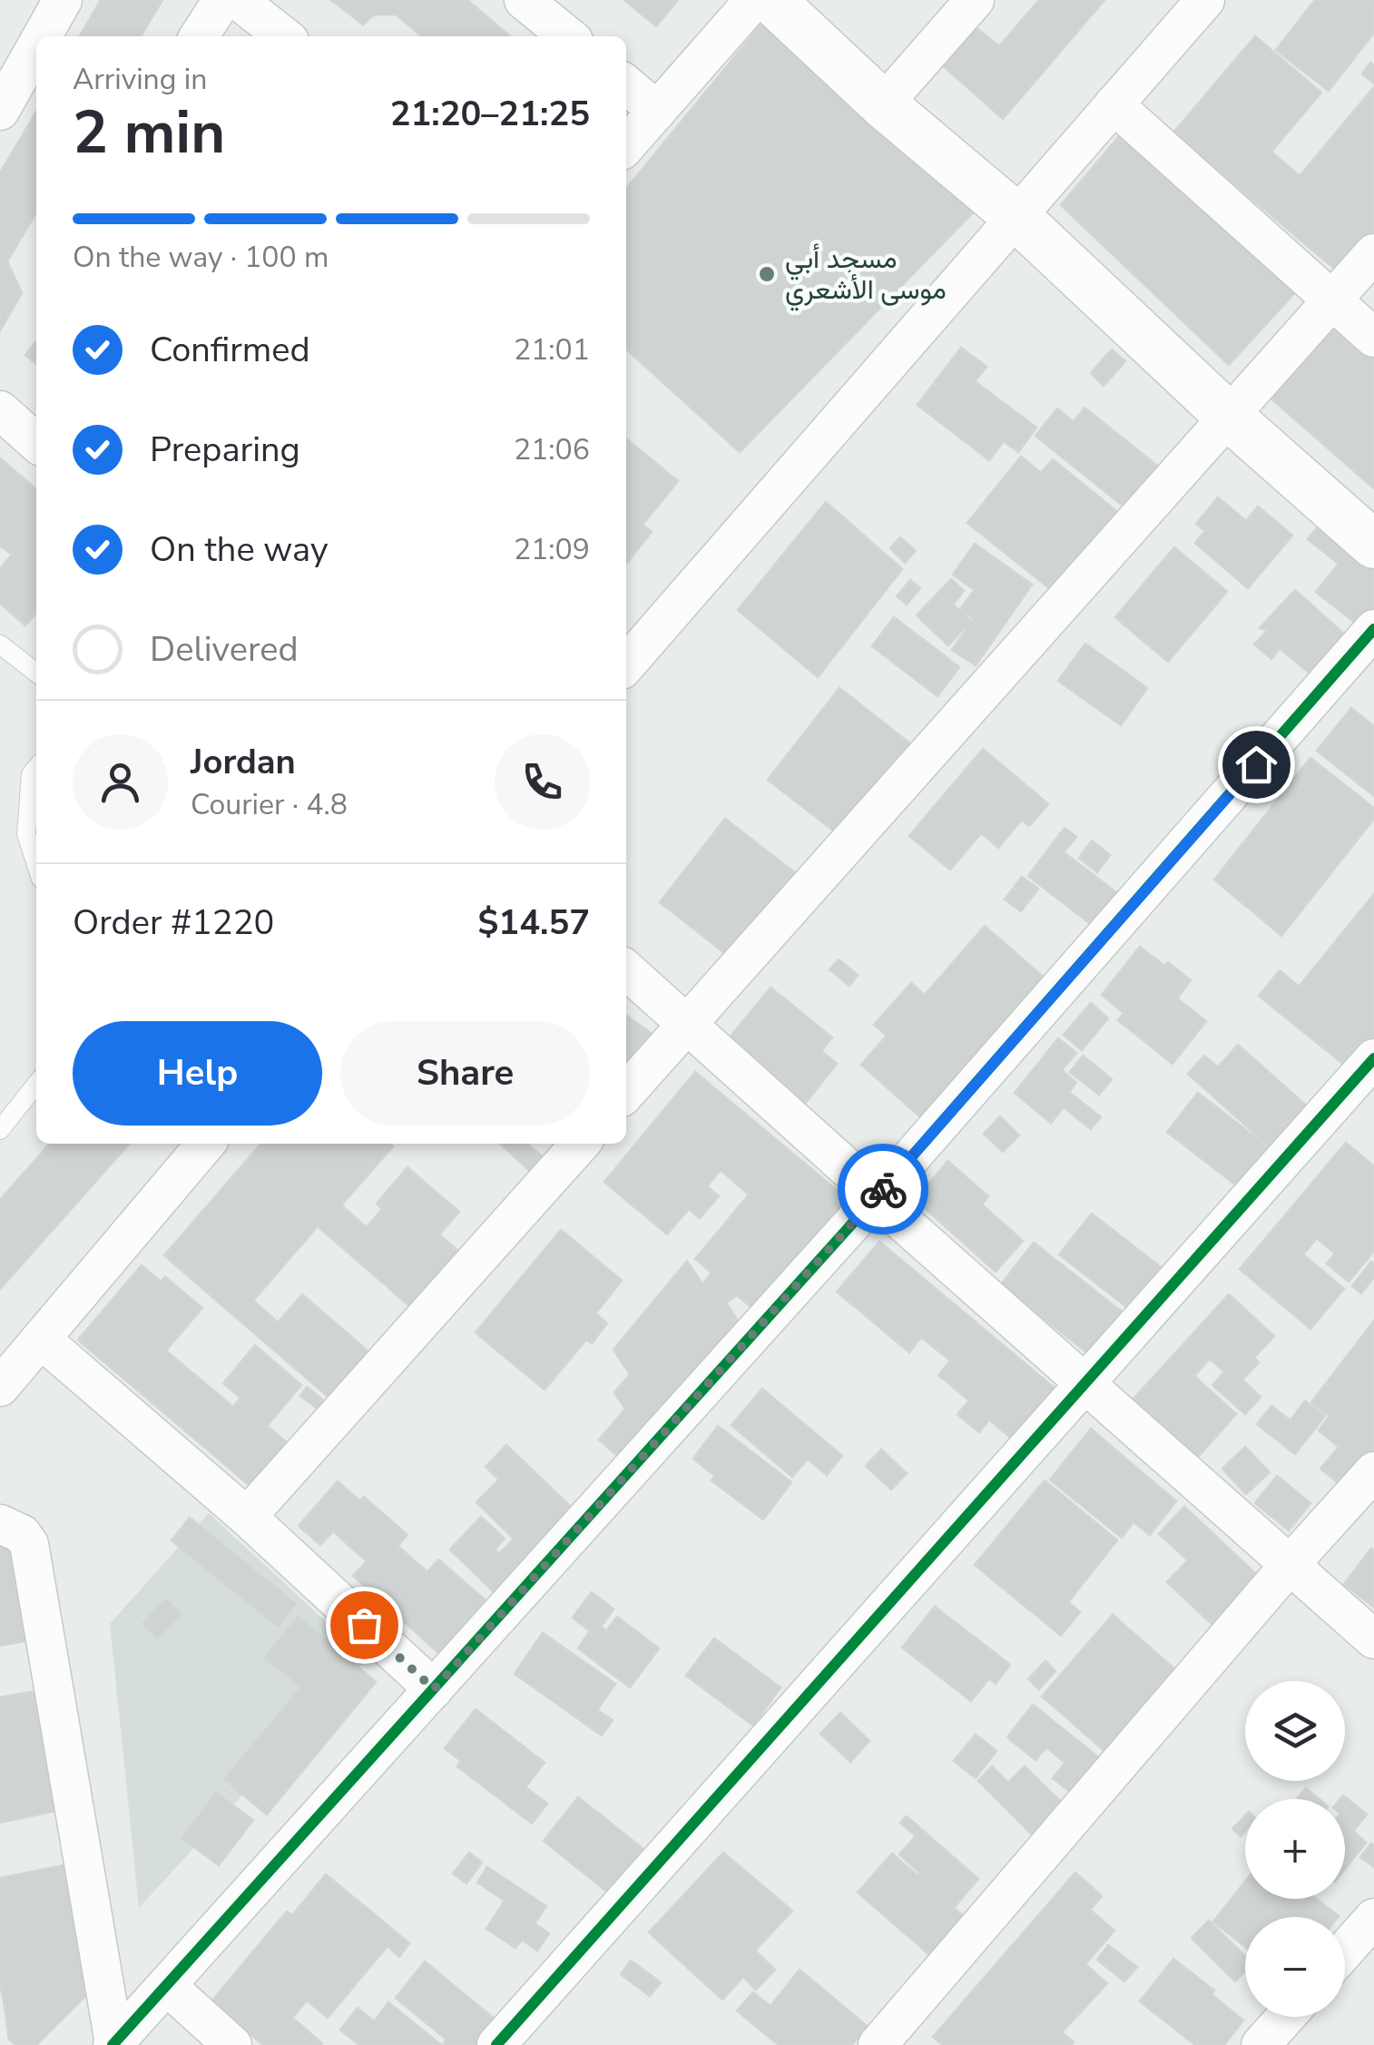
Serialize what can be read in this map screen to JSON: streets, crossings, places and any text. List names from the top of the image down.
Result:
{
  "places": ["مسجد أبي موسى الأشعري"],
  "page": {
    "heading": ["2 min", "Arriving in", "21:20–21:25"],
    "panel": [
      "Jordan",
      "Courier · 4.8",
      "Order #1220",
      "$14.57"
    ],
    "bar": "On the way · 100 m",
    "list": [
      ["Confirmed", "21:01"],
      ["Preparing", "21:06"],
      ["On the way", "21:09"],
      "Delivered"
    ],
    "buttons": ["Help", "Share"],
    "map_buttons": ["+", "−"]
  }
}
